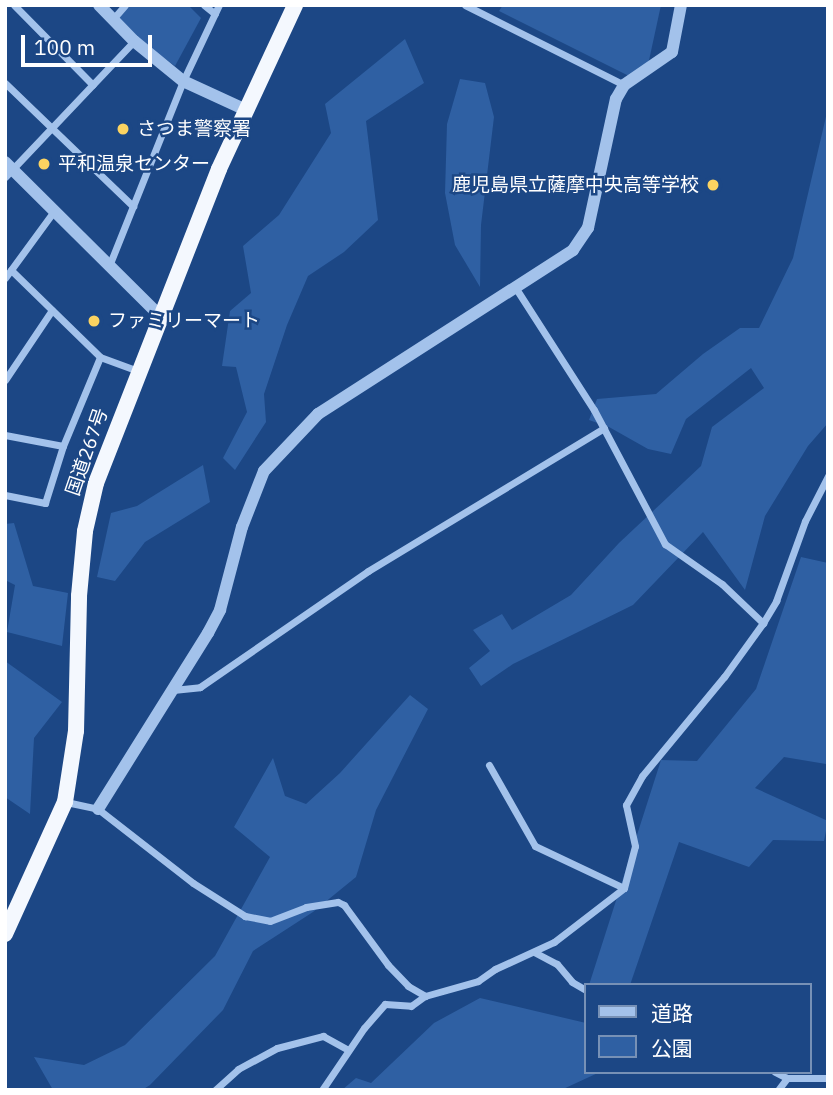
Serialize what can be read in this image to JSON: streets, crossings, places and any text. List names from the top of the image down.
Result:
{
  "streets": {
    "highway": ["国道267号"]
  },
  "places": [
    "さつま警察署",
    "平和温泉センター",
    "鹿児島県立薩摩中央高等学校",
    "ファミリーマート"
  ],
  "legend": ["道路", "公園"],
  "scale_bar": "100 m"
}
